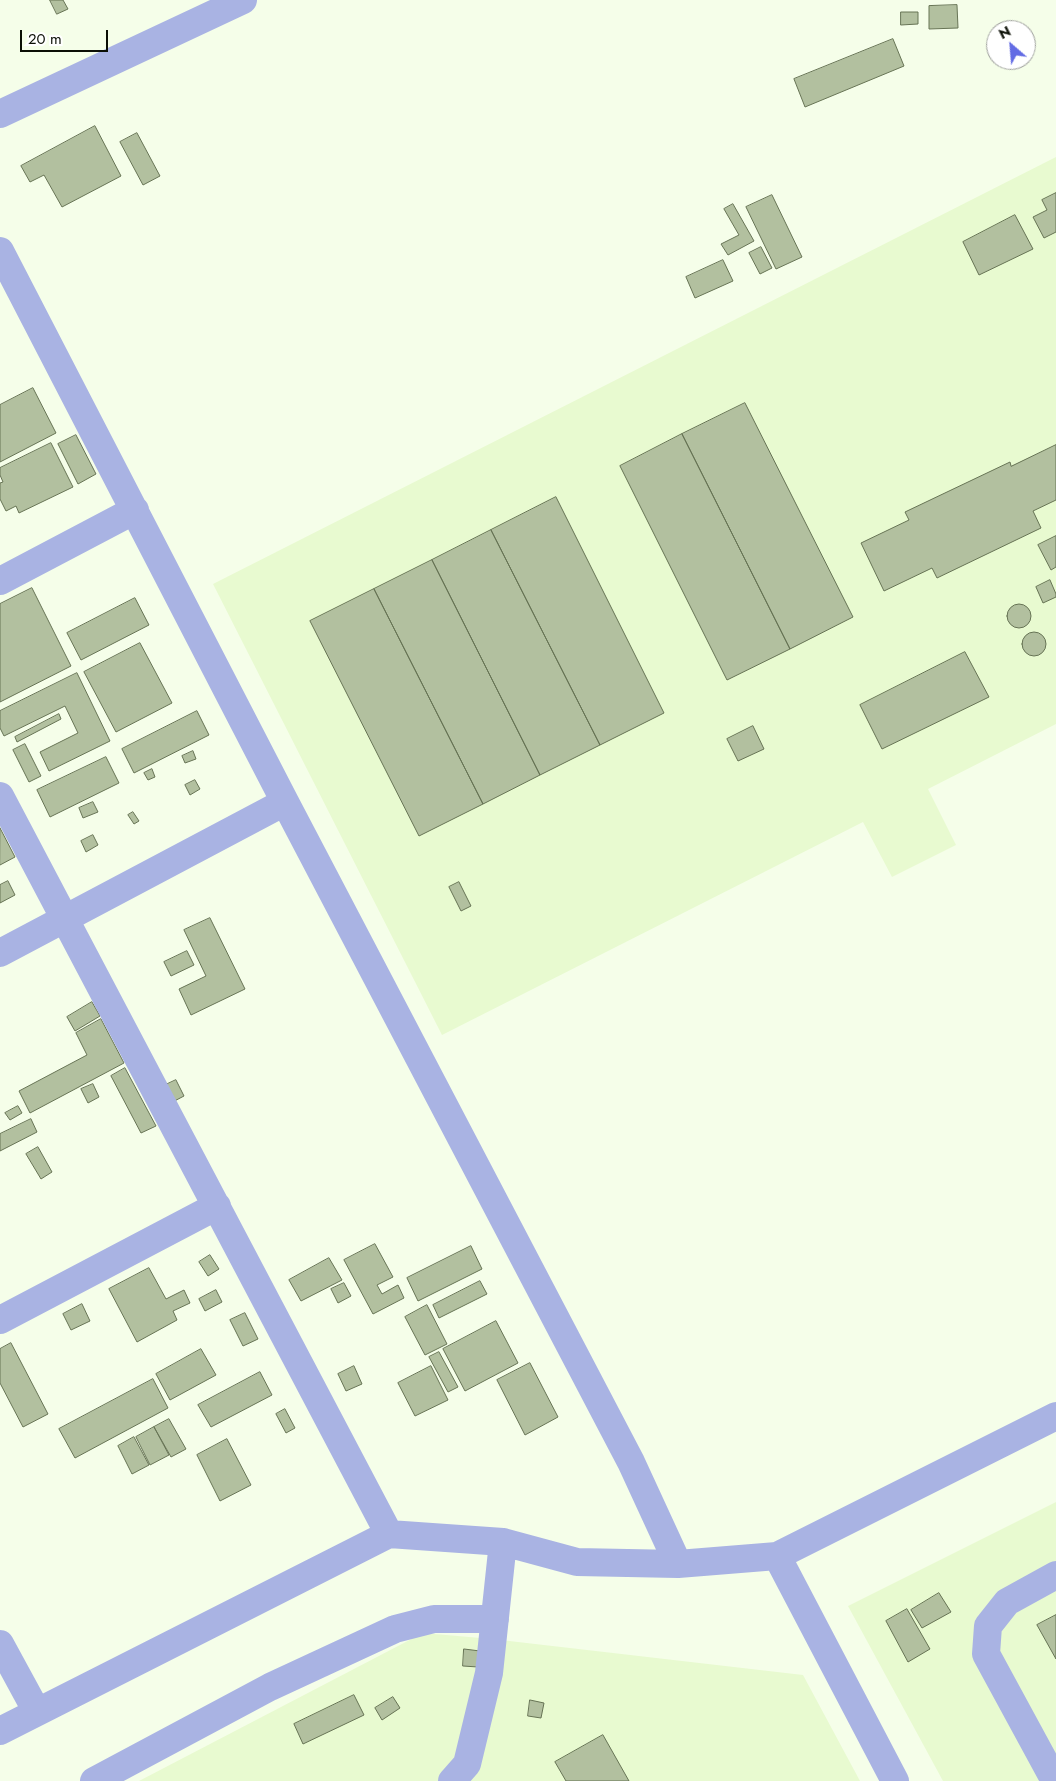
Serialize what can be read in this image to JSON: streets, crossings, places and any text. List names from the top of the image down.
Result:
{
  "scale_bar": "20 m",
  "north": "top left"
}
